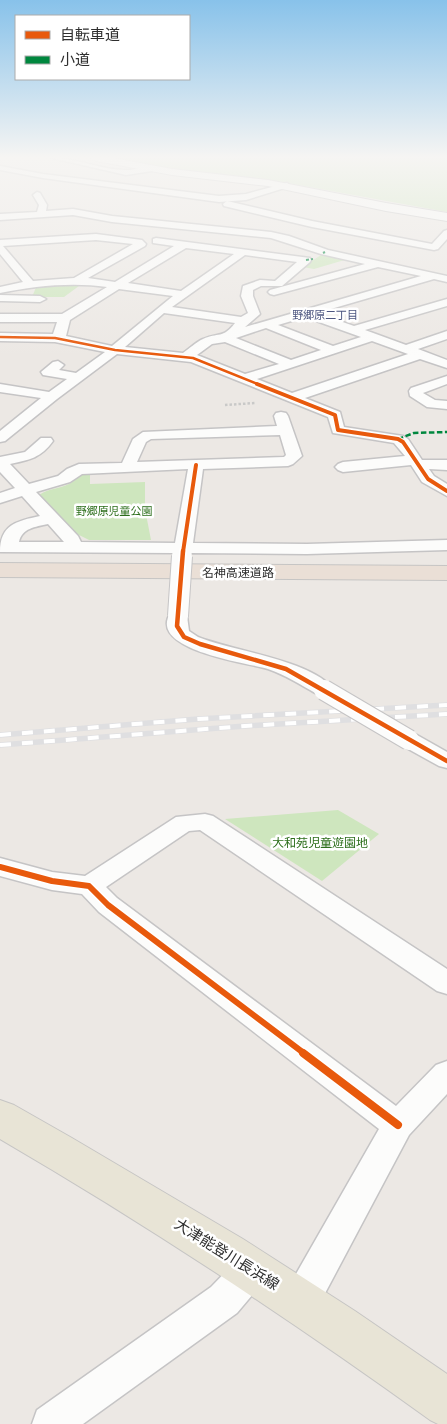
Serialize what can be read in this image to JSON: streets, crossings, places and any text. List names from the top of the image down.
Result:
{
  "streets": {
    "highway": ["名神高速道路"],
    "main road": ["大津能登川長浜線"]
  },
  "districts": ["野郷原二丁目"],
  "parks": ["野郷原児童公園", "大和苑児童遊園地"],
  "legend": ["自転車道", "小道"]
}
